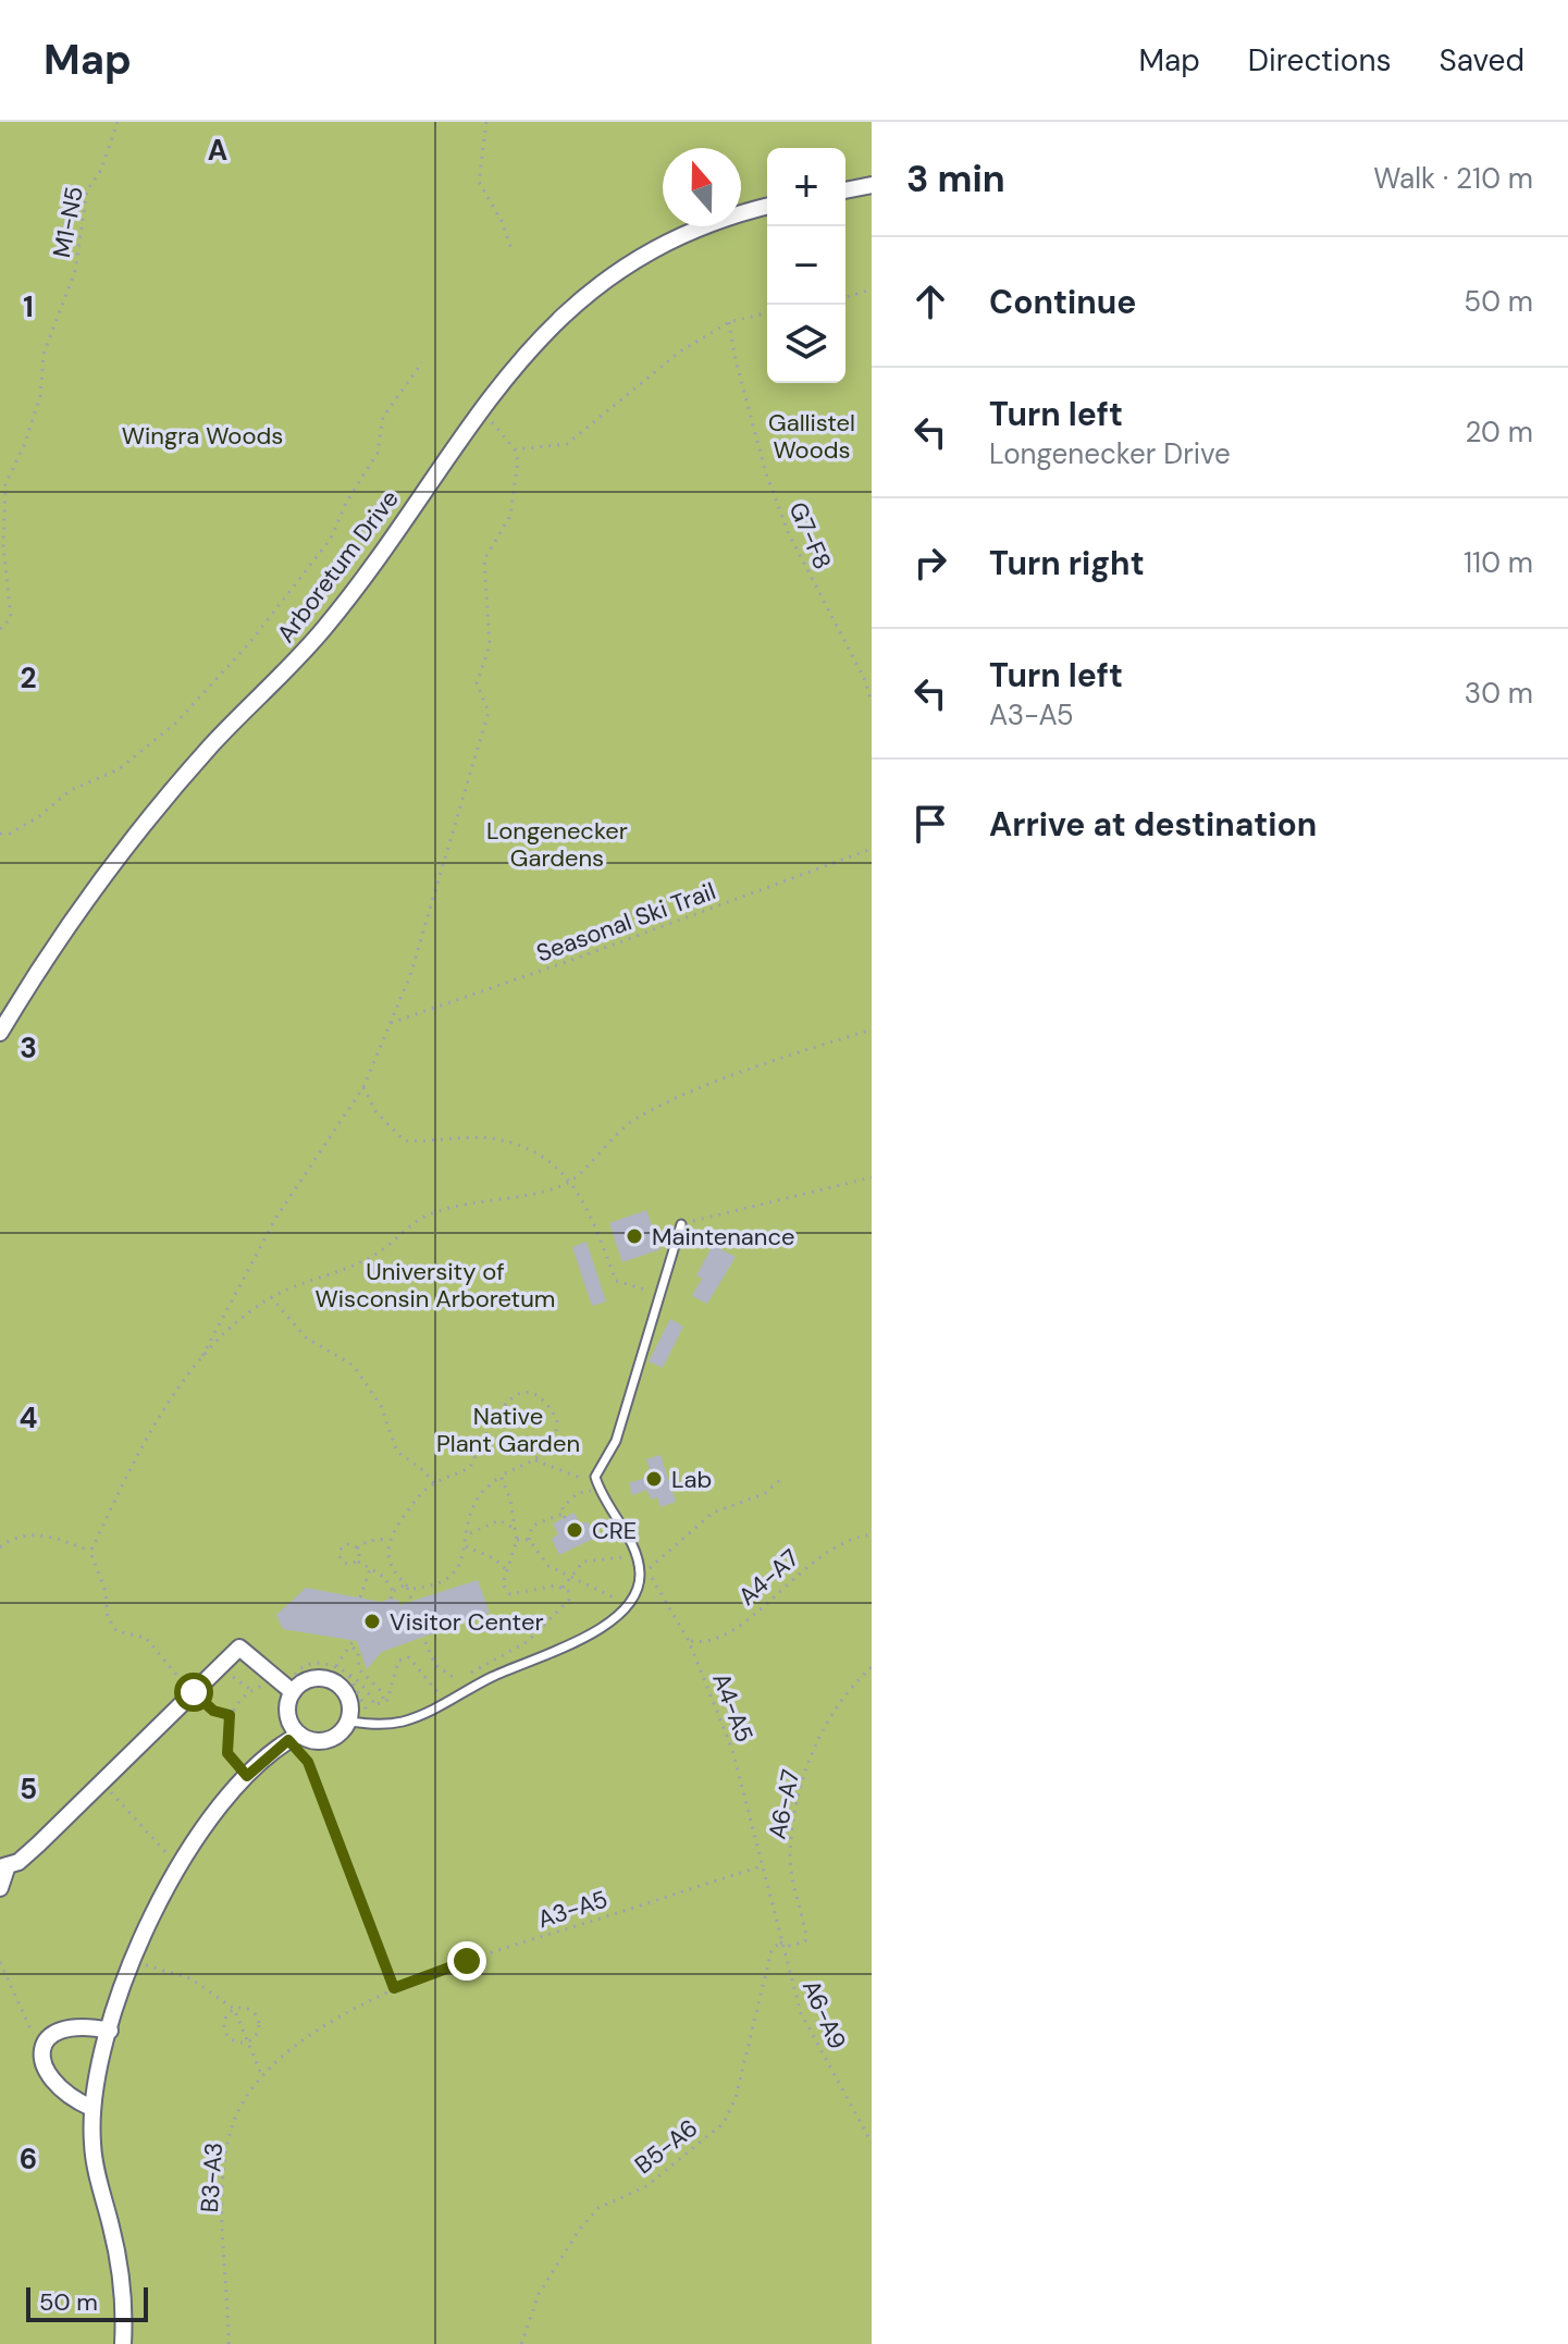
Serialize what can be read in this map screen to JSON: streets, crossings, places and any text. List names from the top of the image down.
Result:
{
  "streets": {
    "street": ["Arboretum Drive"],
    "path": [
      "M1-N5",
      "G7-F8",
      "Seasonal Ski Trail",
      "A4-A7",
      "A4-A5",
      "A6-A7",
      "A3-A5",
      "A6-A9",
      "B5-A6",
      "B3-A3"
    ]
  },
  "crossings": [
    ["A4-A7", "A4-A5"],
    ["A4-A5", "A6-A7"],
    ["A4-A5", "A3-A5"],
    ["A4-A5", "A6-A9"],
    ["A4-A5", "B5-A6"],
    ["A6-A7", "A6-A9"],
    ["A6-A7", "B5-A6"],
    ["A3-A5", "B3-A3"],
    ["A6-A9", "B5-A6"]
  ],
  "parks": [
    "Gallistel Woods",
    "Wingra Woods",
    "Longenecker Gardens",
    "University of Wisconsin Arboretum",
    "Native Plant Garden"
  ],
  "places": [
    "Maintenance",
    "Lab",
    "CRE",
    "Visitor Center"
  ],
  "scale_bar": "50 m",
  "north": "top",
  "page": {
    "header": "Map",
    "nav": ["Map", "Directions", "Saved"],
    "heading": ["3 min", "Walk · 210 m"],
    "map_buttons": ["+", "−"],
    "list": [
      ["Continue", "50 m"],
      ["Turn left", "Longenecker Drive", "20 m"],
      ["Turn right", "110 m"],
      ["Turn left", "A3-A5", "30 m"],
      "Arrive at destination"
    ],
    "scale": "50 m"
  },
  "grid": {
    "columns": ["A"],
    "rows": [
      "1",
      "2",
      "3",
      "4",
      "5",
      "6"
    ]
  }
}
